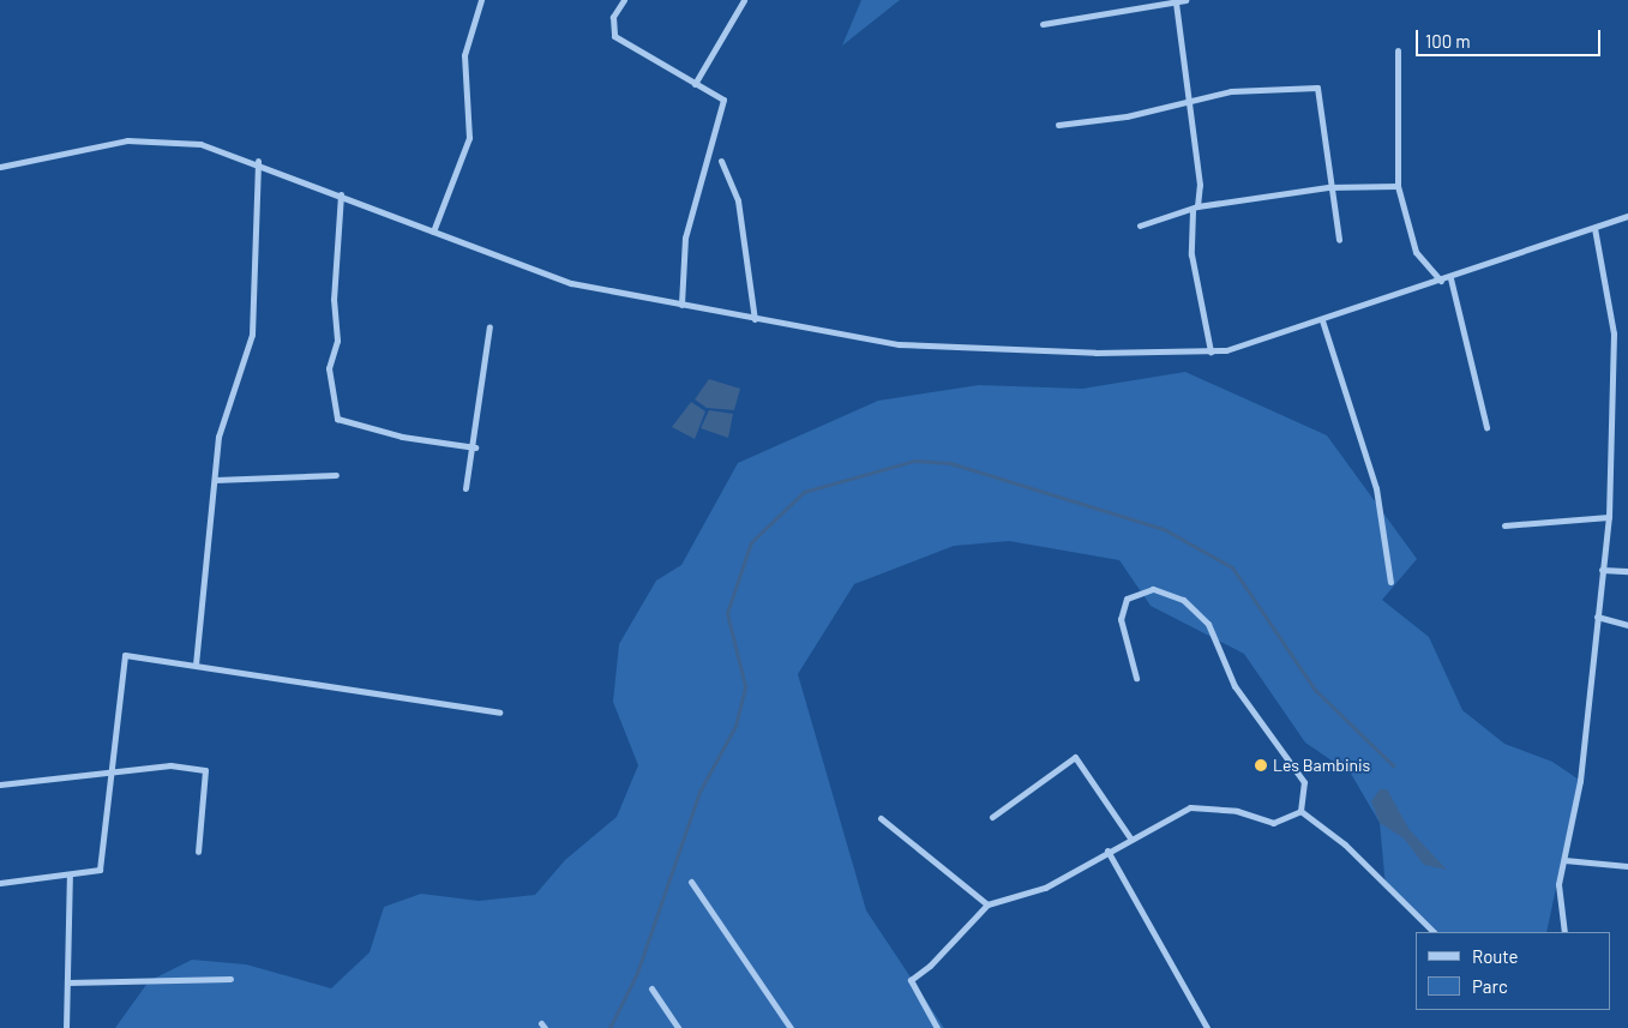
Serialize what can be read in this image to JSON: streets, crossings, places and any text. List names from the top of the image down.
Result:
{
  "places": ["Les Bambinis"],
  "legend": ["Route", "Parc"],
  "scale_bar": "100 m"
}
